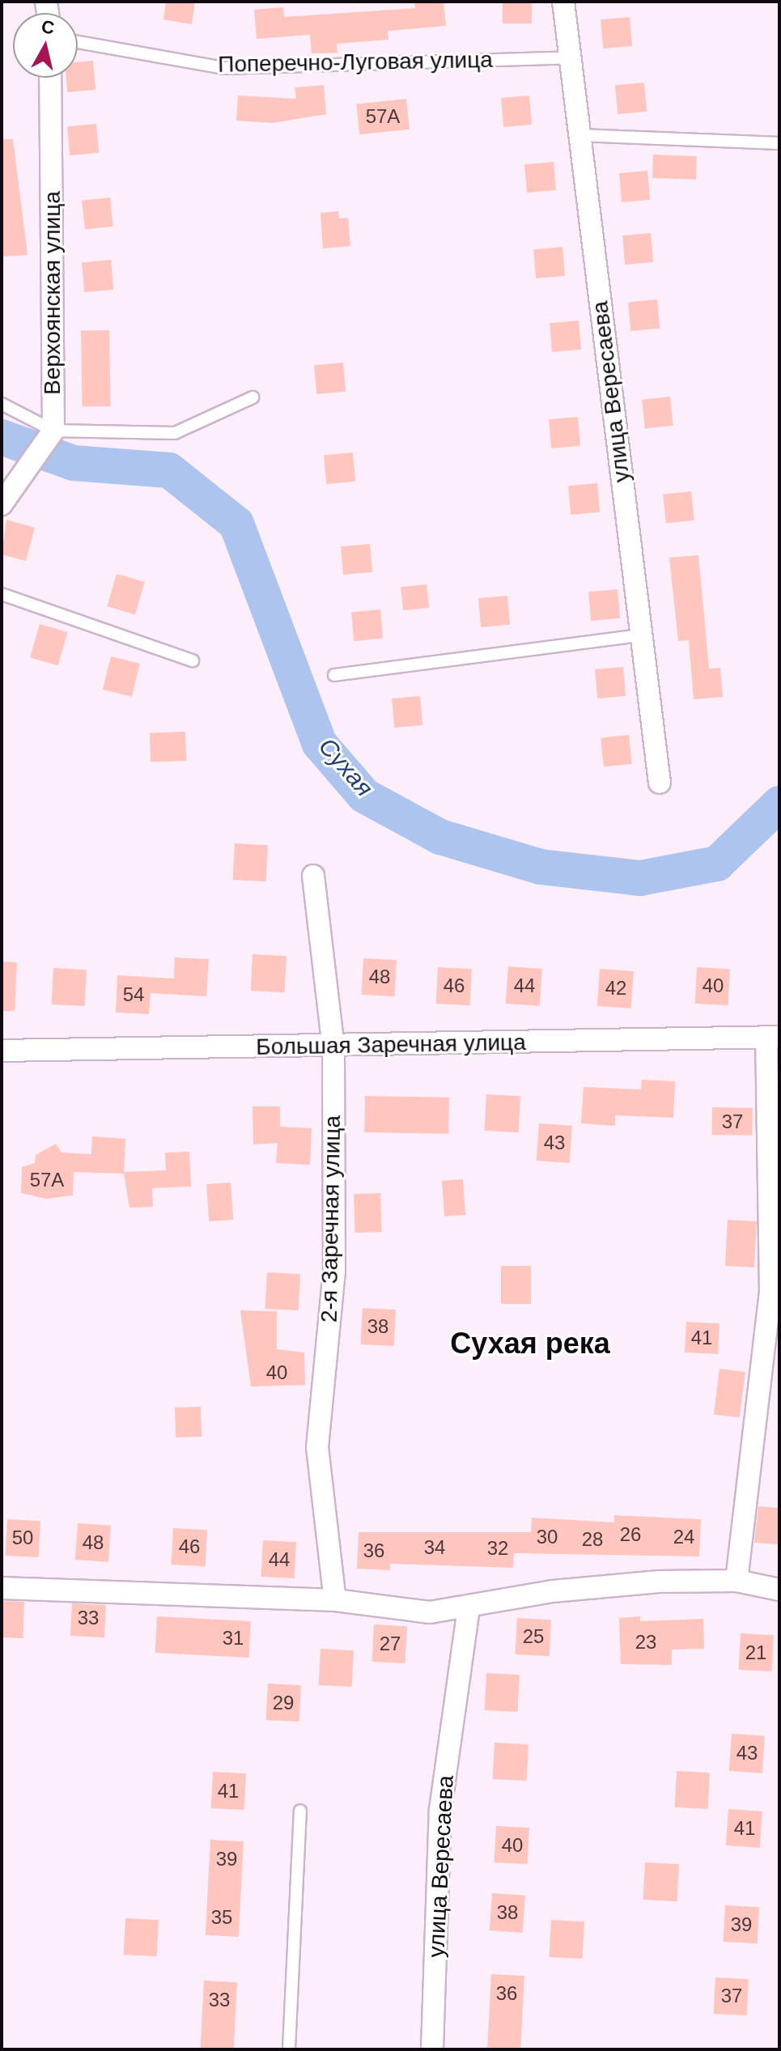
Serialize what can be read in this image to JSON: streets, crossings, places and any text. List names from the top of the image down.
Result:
{
  "streets": {
    "street": [
      "Верхоянская улица",
      "улица Вересаева",
      "Большая Заречная улица",
      "2-я Заречная улица"
    ],
    "lane": ["Поперечно-Луговая улица"]
  },
  "crossings": [
    ["Поперечно-Луговая улица", "улица Вересаева"],
    ["Большая Заречная улица", "2-я Заречная улица"]
  ],
  "districts": ["Сухая река"],
  "water": ["Сухая"],
  "house_numbers": [
    "57А",
    "48",
    "46",
    "44",
    "40",
    "42",
    "54",
    "37",
    "43",
    "57А",
    "38",
    "41",
    "40",
    "26",
    "30",
    "24",
    "50",
    "28",
    "48",
    "46",
    "34",
    "32",
    "36",
    "44",
    "33",
    "25",
    "31",
    "23",
    "27",
    "21",
    "29",
    "43",
    "41",
    "41",
    "40",
    "39",
    "38",
    "35",
    "39",
    "36",
    "37",
    "33"
  ],
  "north": "top"
}
